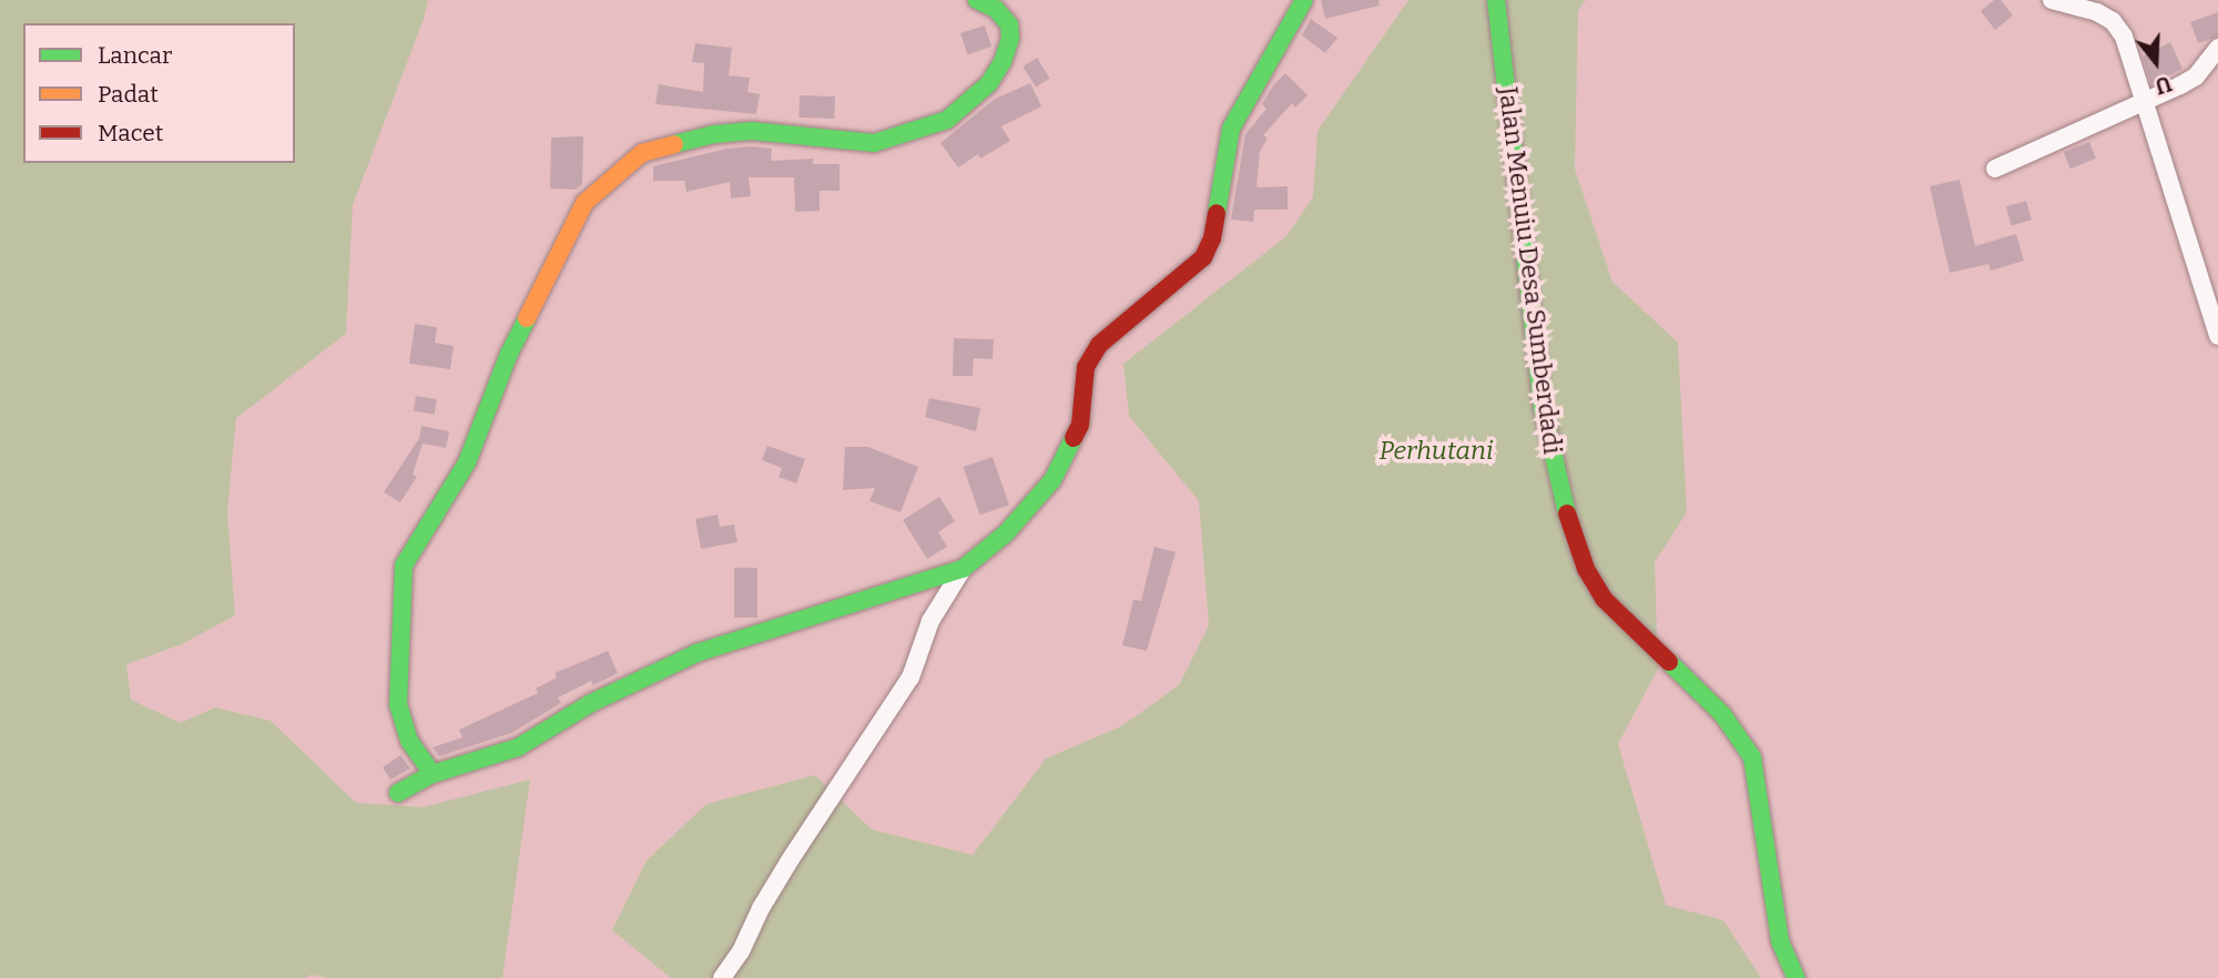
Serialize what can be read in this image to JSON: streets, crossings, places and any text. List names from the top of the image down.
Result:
{
  "streets": {
    "street": ["Jalan Menuiu Desa Sumberdadi"]
  },
  "parks": ["Perhutani"],
  "legend": ["Lancar", "Padat", "Macet"],
  "north": "bottom"
}
